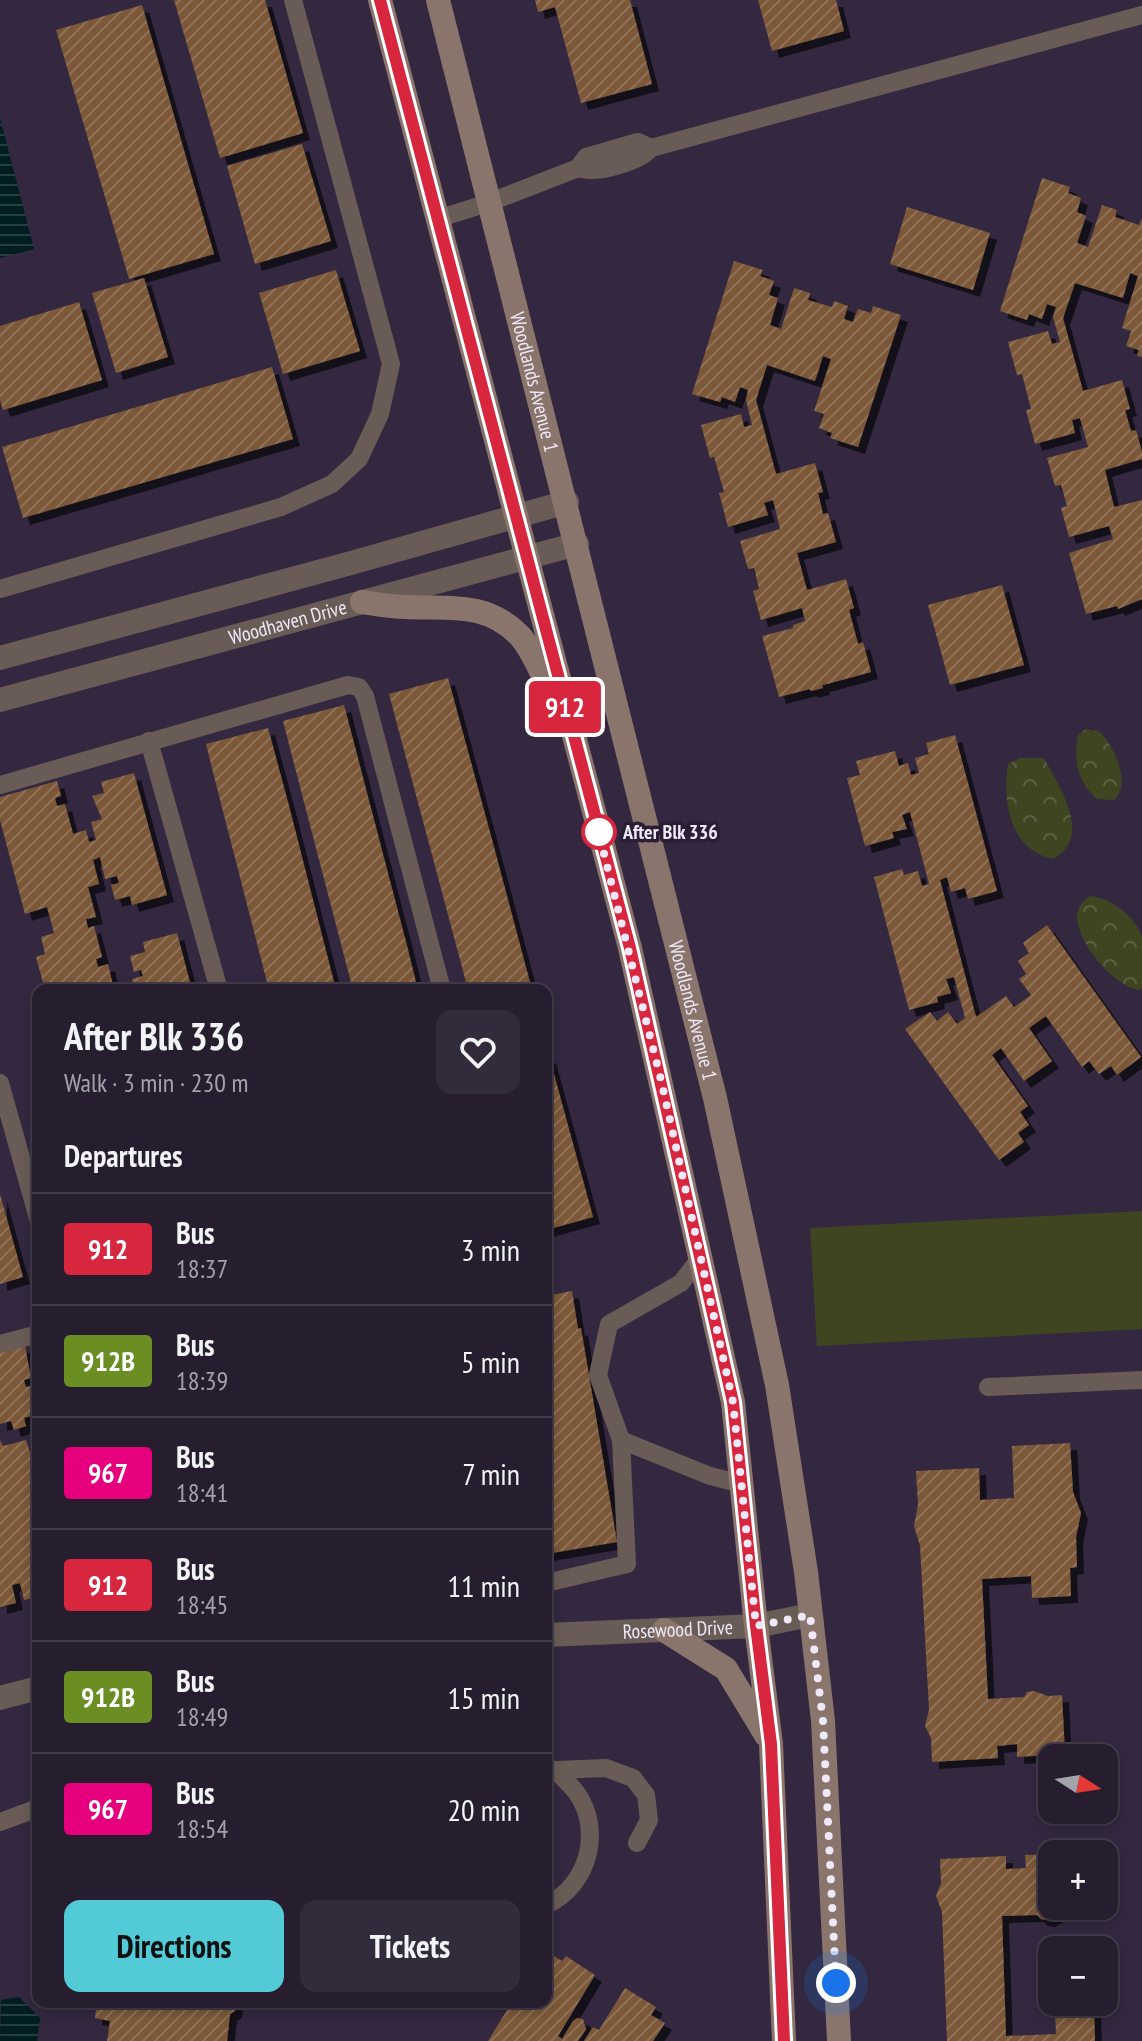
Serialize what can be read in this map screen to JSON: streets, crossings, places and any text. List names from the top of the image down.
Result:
{
  "streets": {
    "main road": ["Woodlands Avenue 1"],
    "street": ["Woodhaven Drive", "Rosewood Drive"]
  },
  "crossings": [
    ["Woodlands Avenue 1", "Woodhaven Drive"],
    ["Woodlands Avenue 1", "Rosewood Drive"]
  ],
  "places": ["After Blk 336"],
  "lines": ["bus line 912"],
  "north": "right",
  "page": {
    "on_map": "912",
    "heading": [
      ["After Blk 336", "Walk · 3 min · 230 m"],
      "Departures"
    ],
    "list": [
      {
        "mark": "912",
        "name": "Bus",
        "note": "18:37",
        "value": "3 min"
      },
      {
        "mark": "912B",
        "name": "Bus",
        "note": "18:39",
        "value": "5 min"
      },
      {
        "mark": "967",
        "name": "Bus",
        "note": "18:41",
        "value": "7 min"
      },
      {
        "mark": "912",
        "name": "Bus",
        "note": "18:45",
        "value": "11 min"
      },
      {
        "mark": "912B",
        "name": "Bus",
        "note": "18:49",
        "value": "15 min"
      },
      {
        "mark": "967",
        "name": "Bus",
        "note": "18:54",
        "value": "20 min"
      }
    ],
    "map_buttons": ["+", "−"],
    "buttons": ["Directions", "Tickets"]
  }
}
